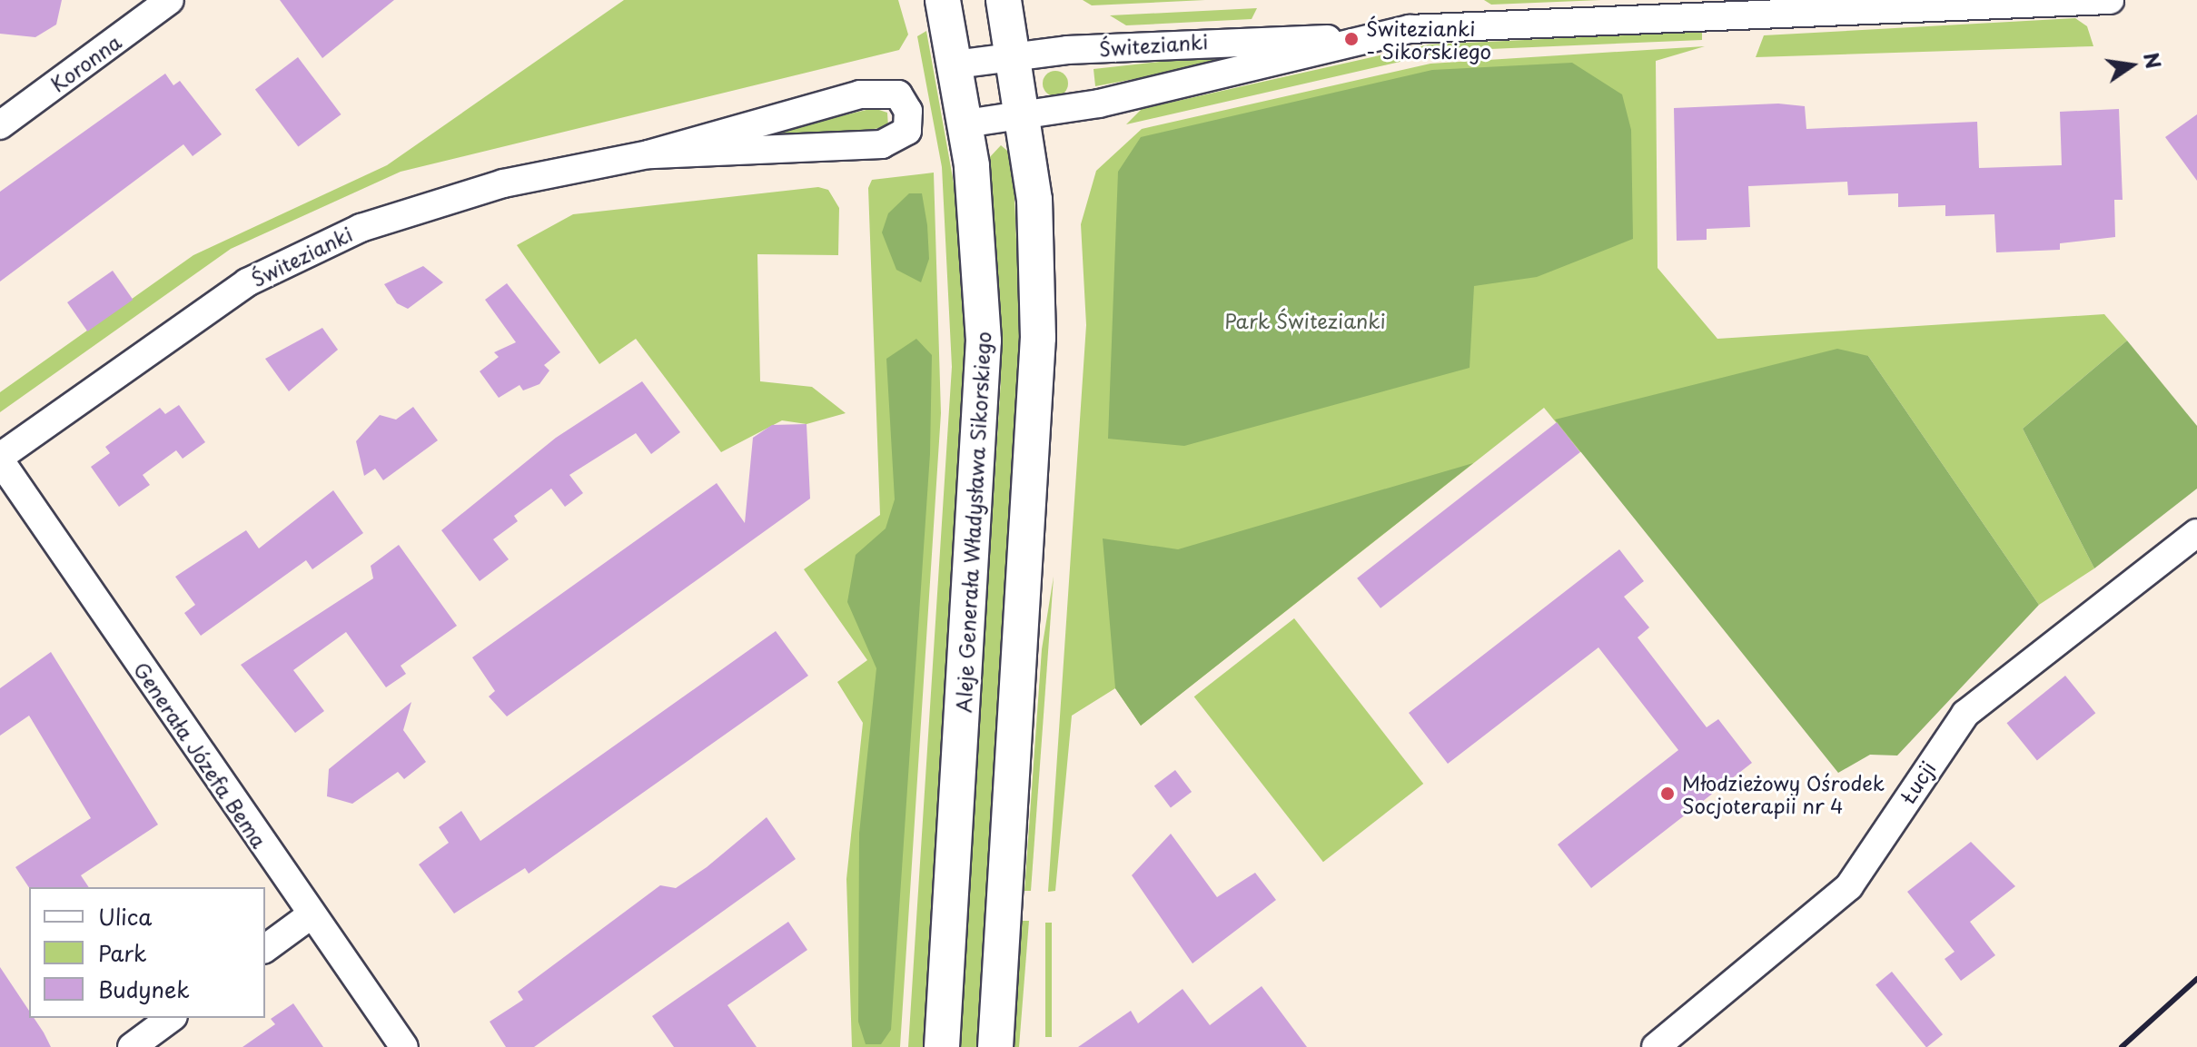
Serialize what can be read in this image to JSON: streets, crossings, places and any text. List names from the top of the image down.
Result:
{
  "streets": {
    "main road": ["Aleje Generała Władysława Sikorskiego"],
    "street": [
      "Świtezianki",
      "Koronna",
      "Generała Józefa Bema",
      "Łucji"
    ]
  },
  "crossings": [
    ["Świtezianki", "Aleje Generała Władysława Sikorskiego"],
    ["Świtezianki", "Generała Józefa Bema"]
  ],
  "parks": ["Park Świtezianki"],
  "places": ["Świtezianki - Sikorskiego", "Młodzieżowy Ośrodek Socjoterapii nr 4"],
  "legend": ["Ulica", "Park", "Budynek"],
  "north": "right"
}
